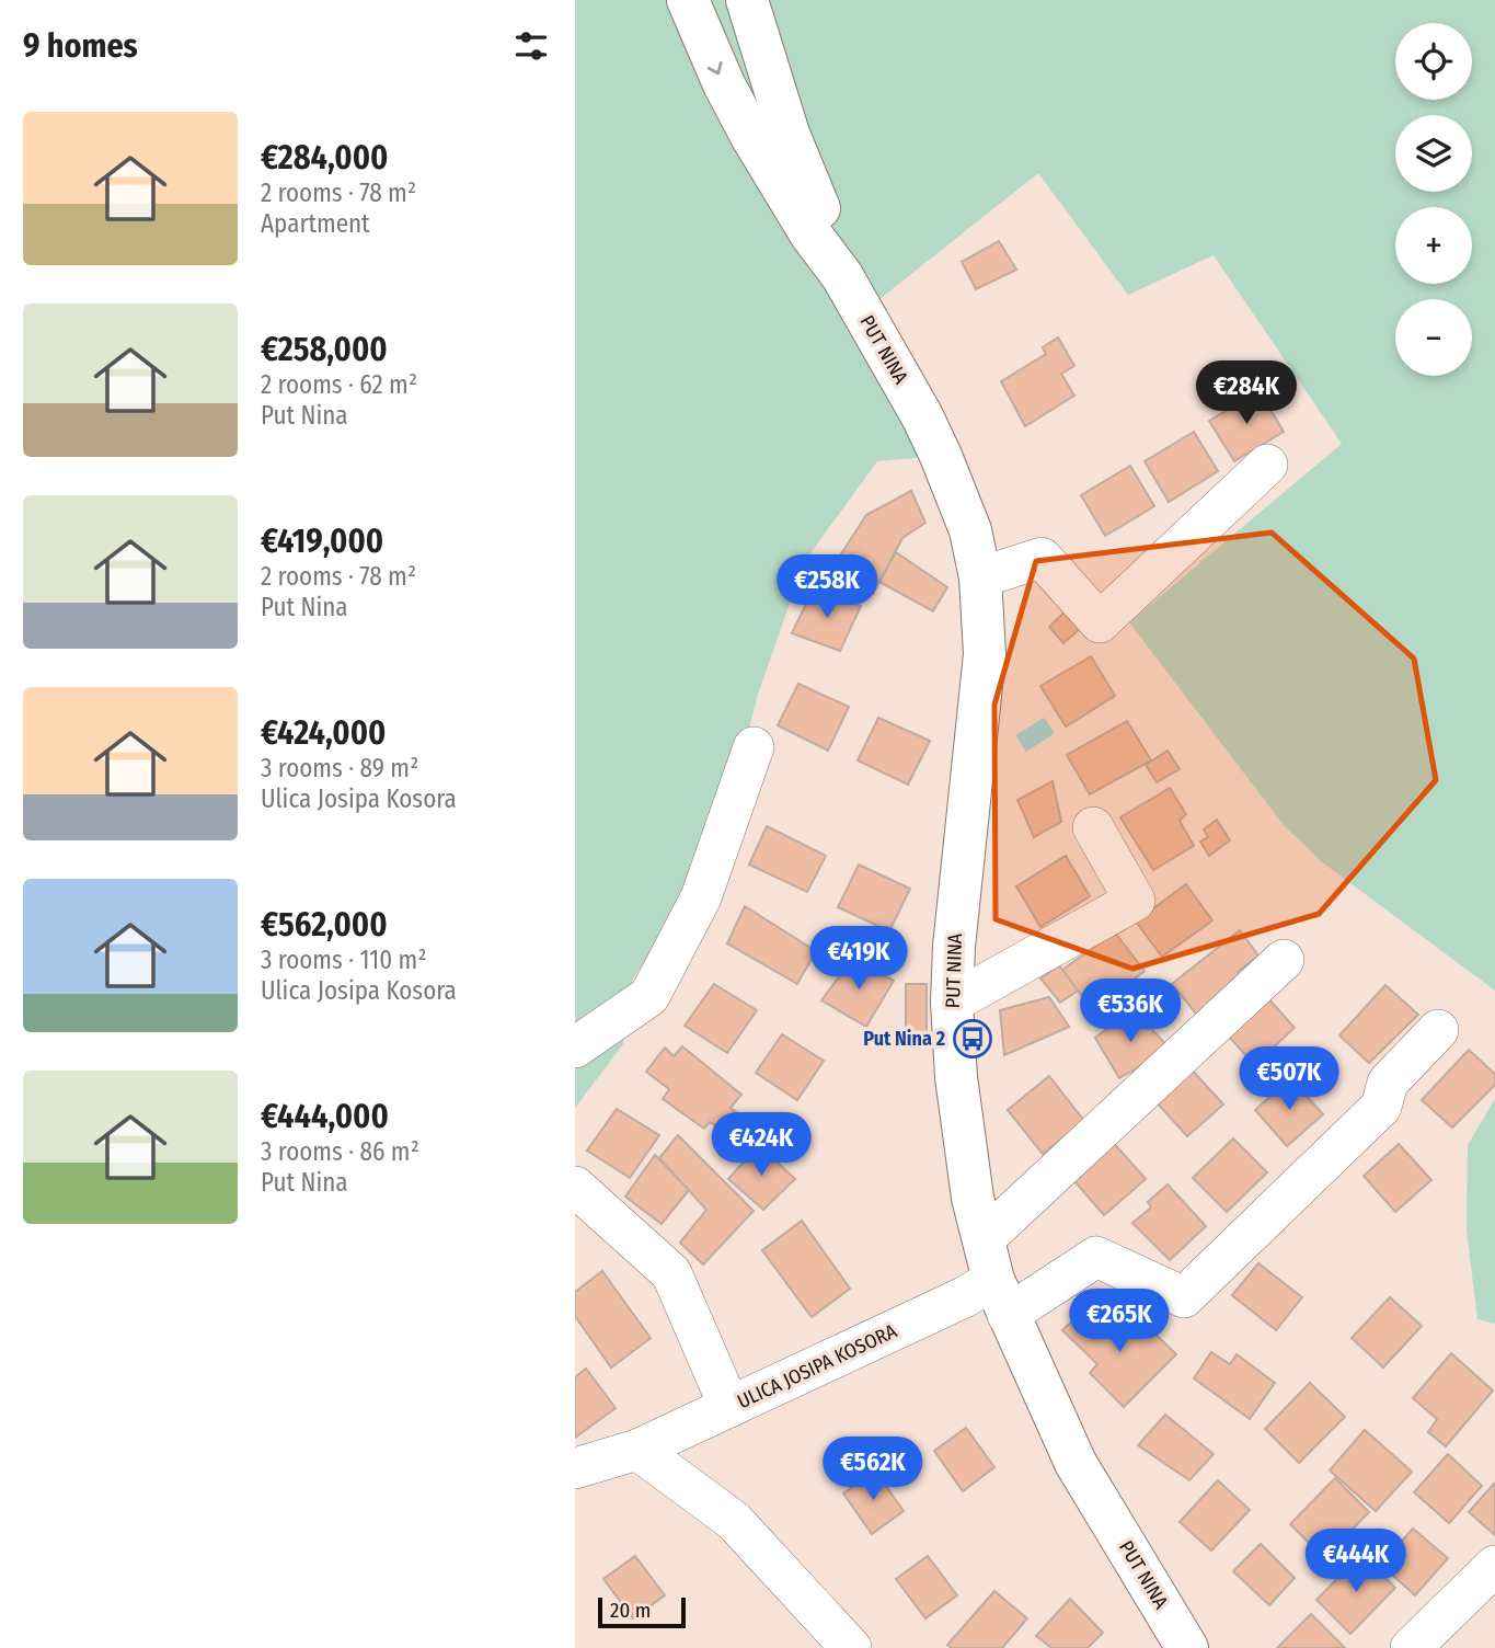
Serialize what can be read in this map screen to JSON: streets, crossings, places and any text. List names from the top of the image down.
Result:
{
  "streets": {
    "main road": ["PUT NINA"],
    "street": ["ULICA JOSIPA KOSORA"]
  },
  "crossings": [
    ["PUT NINA", "ULICA JOSIPA KOSORA"]
  ],
  "places": {
    "bus stop": ["Put Nina 2"]
  },
  "scale_bar": "20 m",
  "page": {
    "heading": "9 homes",
    "map_buttons": ["+", "−"],
    "list": [
      {
        "name": "€284,000",
        "note": "2 rooms · 78 m² · Apartment"
      },
      {
        "name": "€258,000",
        "note": "2 rooms · 62 m² · Put Nina"
      },
      {
        "name": "€419,000",
        "note": "2 rooms · 78 m² · Put Nina"
      },
      {
        "name": "€424,000",
        "note": "3 rooms · 89 m² · Ulica Josipa Kosora"
      },
      {
        "name": "€562,000",
        "note": "3 rooms · 110 m² · Ulica Josipa Kosora"
      },
      {
        "name": "€444,000",
        "note": "3 rooms · 86 m² · Put Nina"
      }
    ],
    "price": [
      "€284K",
      "€258K",
      "€419K",
      "€536K",
      "€507K",
      "€424K",
      "€265K",
      "€562K",
      "€444K"
    ],
    "scale": "20 m"
  }
}
